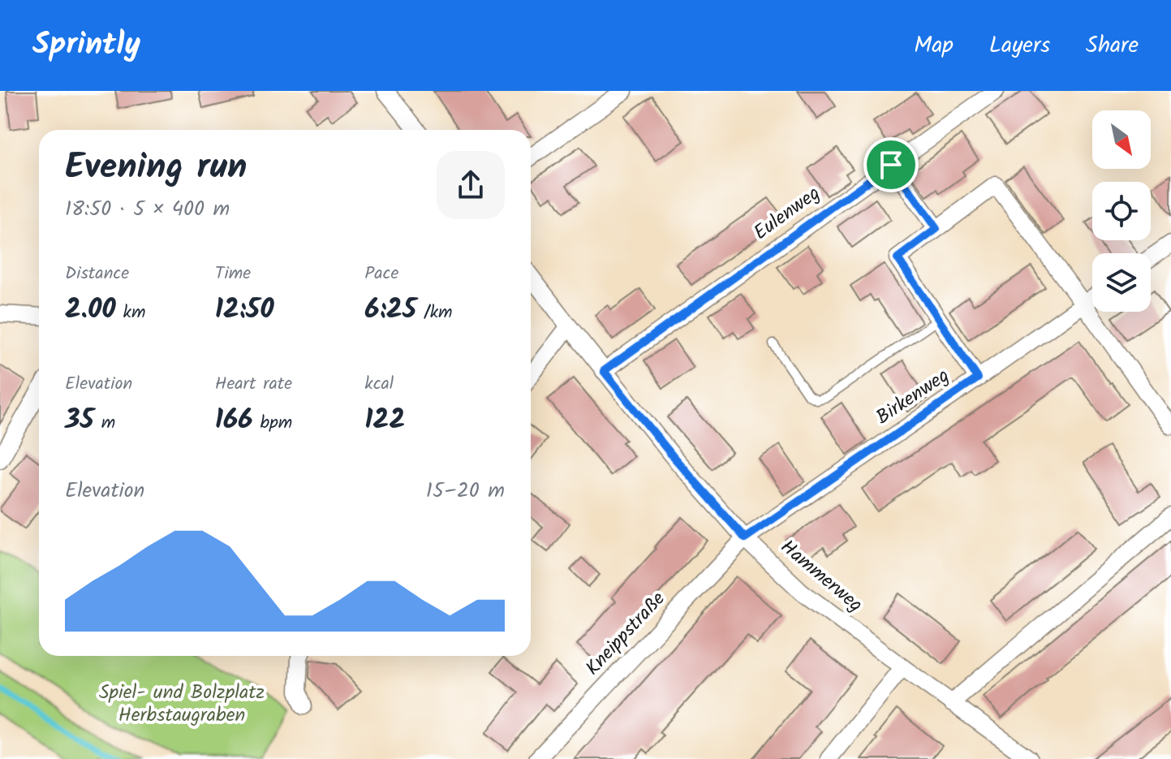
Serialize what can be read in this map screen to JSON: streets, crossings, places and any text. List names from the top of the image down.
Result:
{
  "streets": {
    "street": [
      "Eulenweg",
      "Birkenweg",
      "Hammerweg",
      "Kneippstraße"
    ]
  },
  "crossings": [
    ["Eulenweg", "Hammerweg"],
    ["Birkenweg", "Hammerweg"],
    ["Birkenweg", "Kneippstraße"],
    ["Hammerweg", "Kneippstraße"]
  ],
  "parks": ["Spiel- und Bolzplatz Herbstaugraben"],
  "north": "bottom right",
  "page": {
    "header": "Sprintly",
    "nav": ["Map", "Layers", "Share"],
    "heading": ["Evening run", "18:50 · 5 × 400 m"],
    "stats": [
      ["Distance", "2.00 km"],
      ["Time", "12:50"],
      ["Pace", "6:25 /km"],
      ["Elevation", "35 m"],
      ["Heart rate", "166 bpm"],
      ["kcal", "122"]
    ],
    "chart": ["Elevation", "15–20 m"]
  }
}
